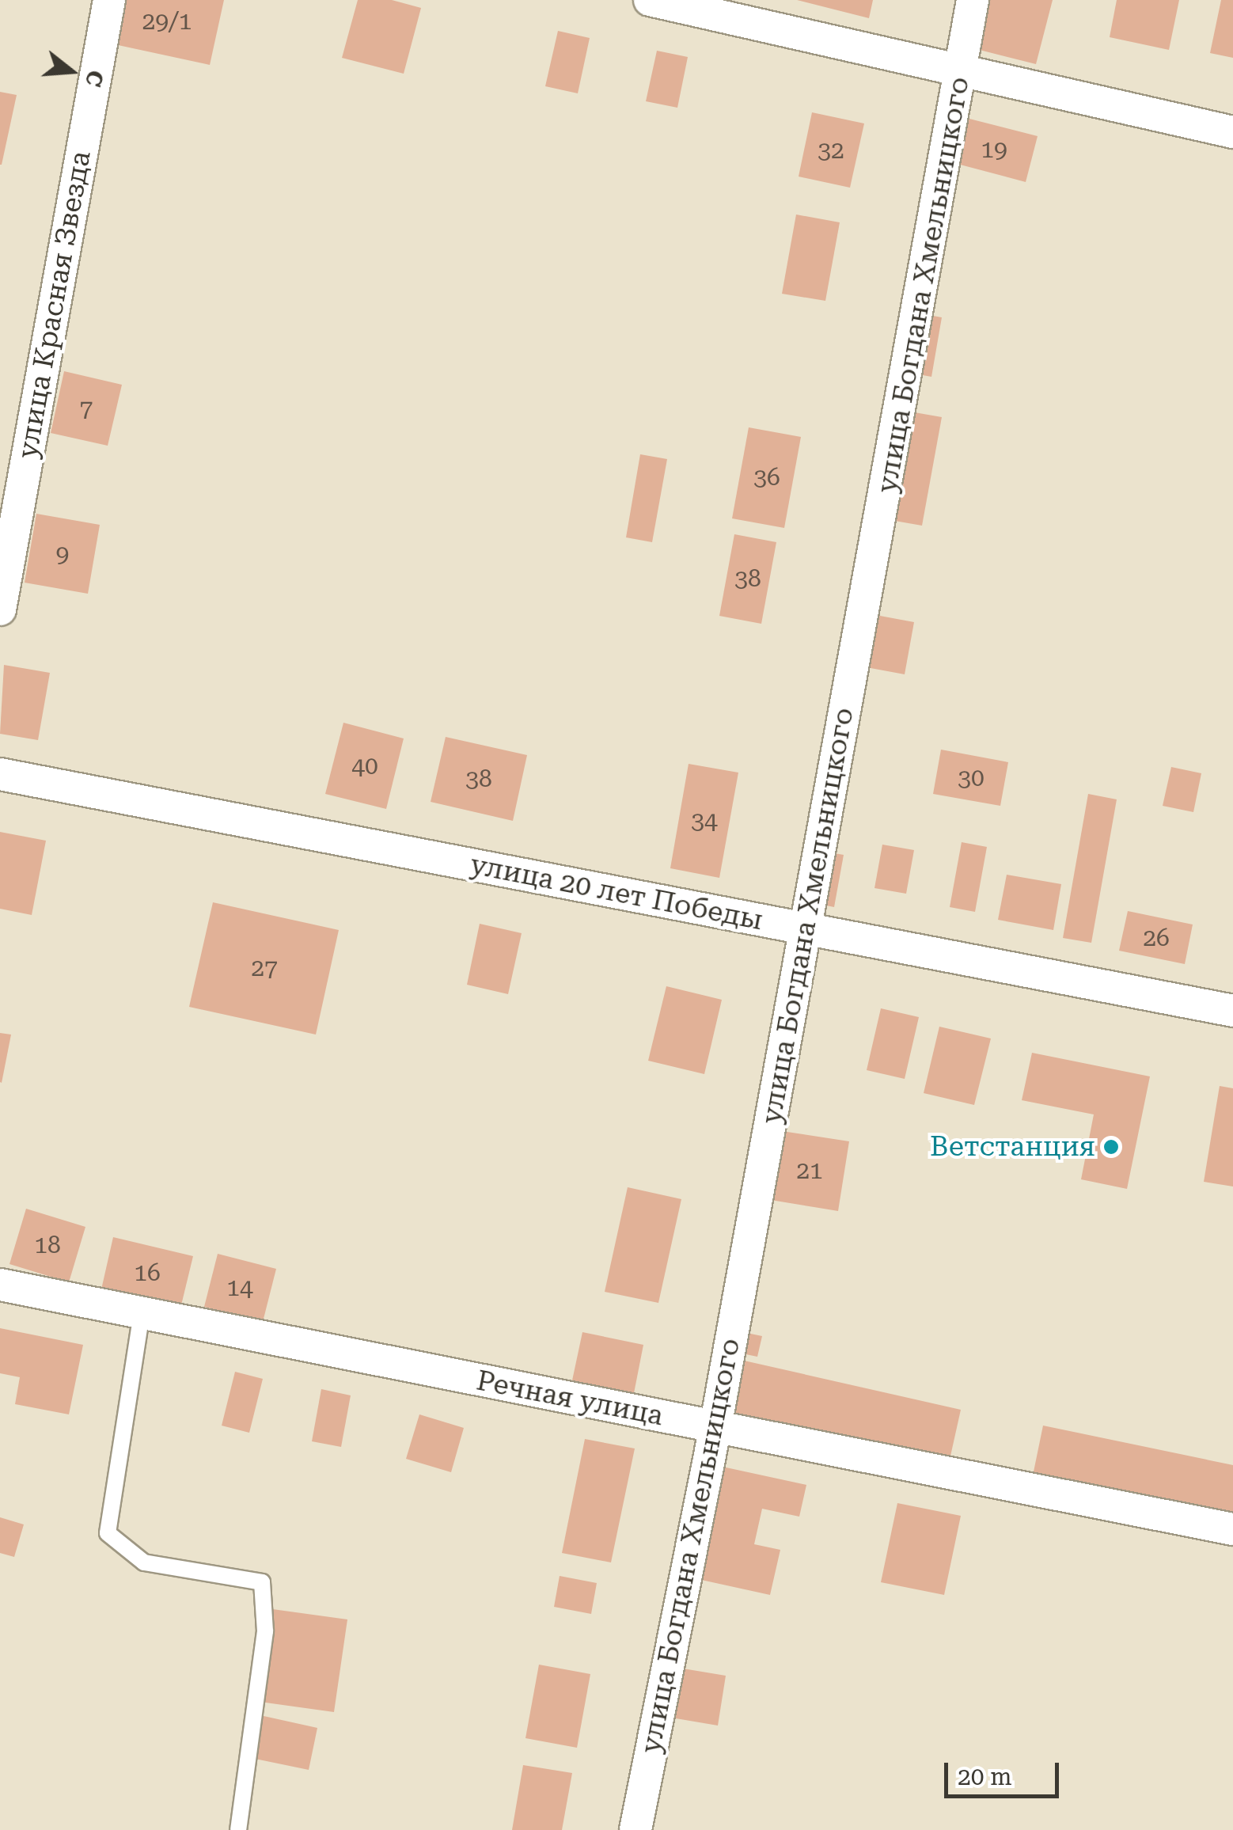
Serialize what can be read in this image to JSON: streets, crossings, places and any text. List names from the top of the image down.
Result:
{
  "streets": {
    "street": [
      "улица Богдана Хмельницкого",
      "улица Красная Звезда",
      "улица 20 лет Победы",
      "Речная улица"
    ]
  },
  "crossings": [
    ["улица Богдана Хмельницкого", "улица 20 лет Победы"],
    ["улица Богдана Хмельницкого", "Речная улица"]
  ],
  "places": ["Ветстанция"],
  "house_numbers": [
    "29/1",
    "19",
    "32",
    "7",
    "36",
    "9",
    "38",
    "40",
    "30",
    "38",
    "34",
    "26",
    "27",
    "21",
    "18",
    "16",
    "14"
  ],
  "scale_bar": "20 m",
  "north": "right"
}
